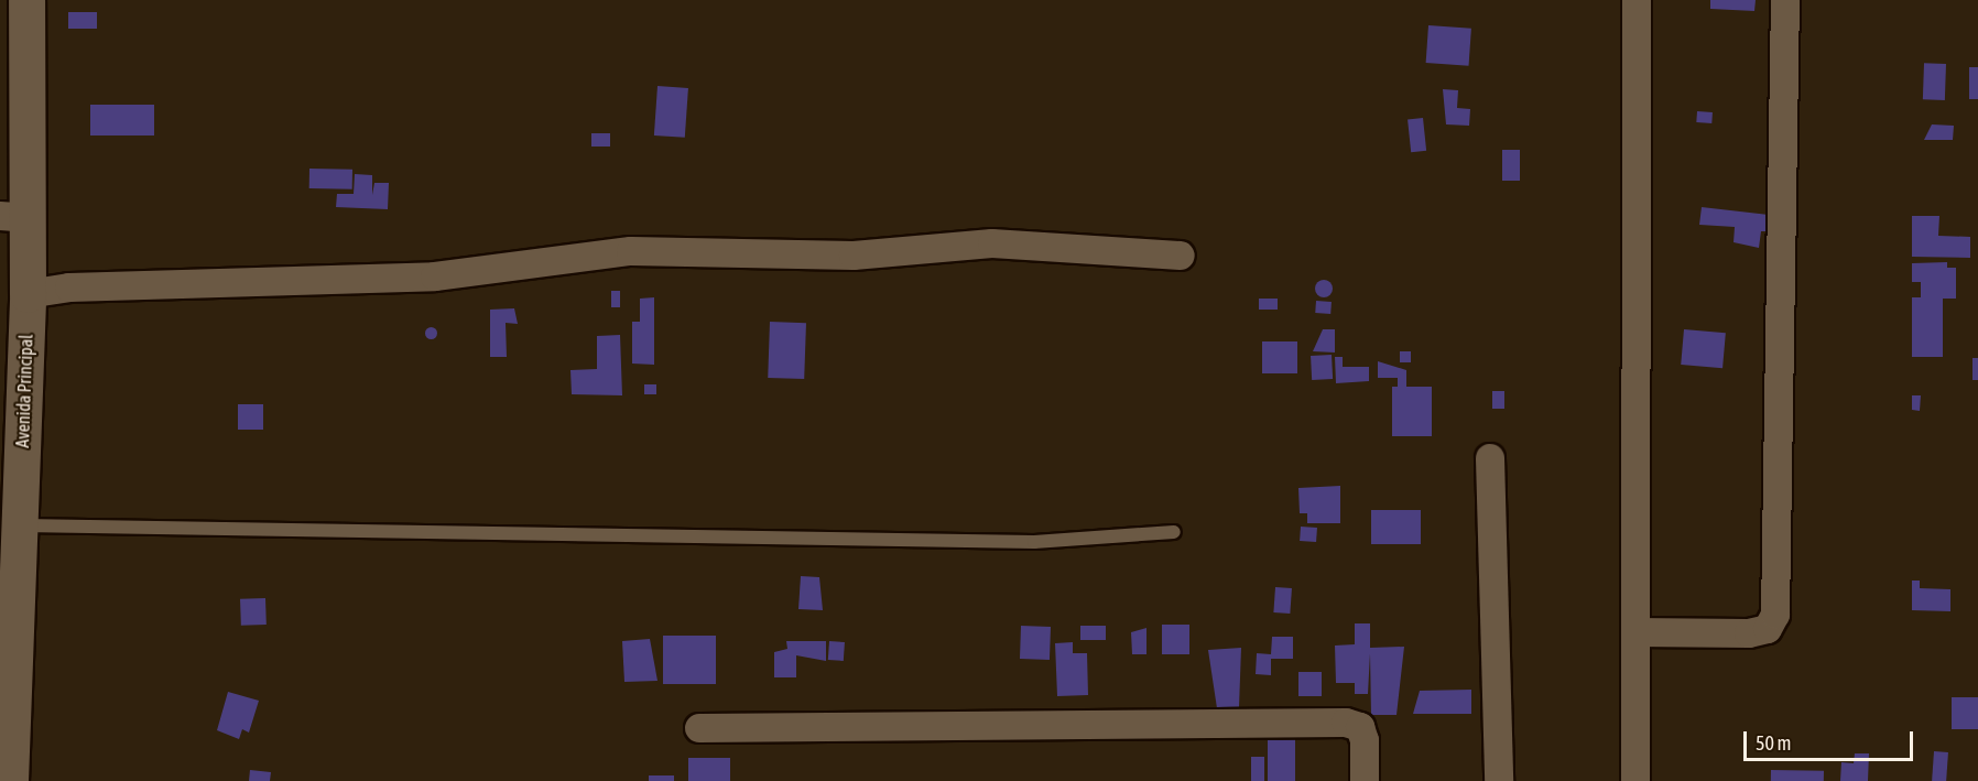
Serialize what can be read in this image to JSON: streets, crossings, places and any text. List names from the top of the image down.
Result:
{
  "streets": {
    "street": ["Avenida Principal"]
  },
  "scale_bar": "50 m"
}
